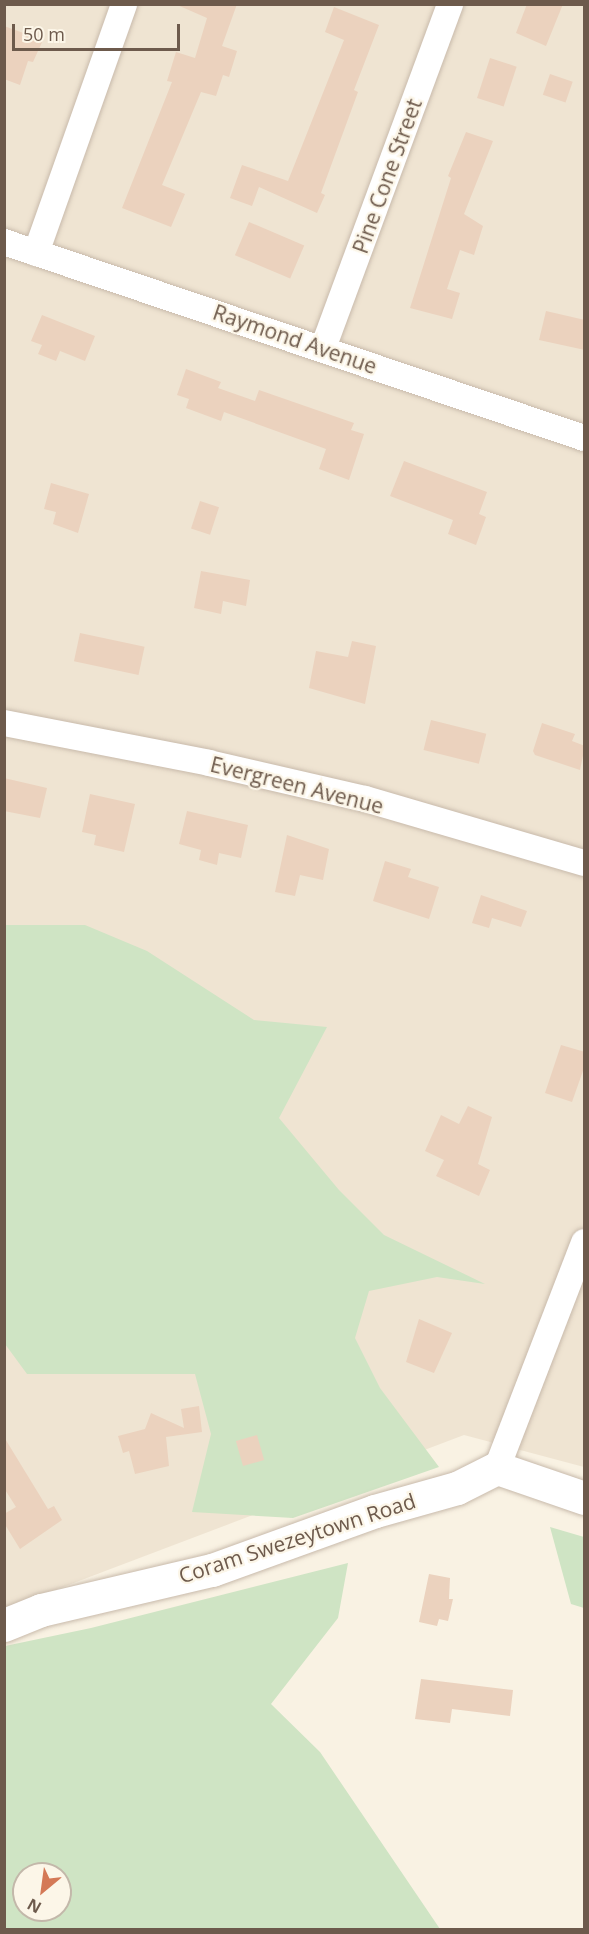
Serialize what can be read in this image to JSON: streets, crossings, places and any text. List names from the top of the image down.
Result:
{
  "streets": {
    "street": [
      "Pine Cone Street",
      "Raymond Avenue",
      "Evergreen Avenue",
      "Coram Swezeytown Road"
    ]
  },
  "crossings": [
    ["Pine Cone Street", "Raymond Avenue"]
  ],
  "scale_bar": "50 m",
  "north": "bottom left"
}
